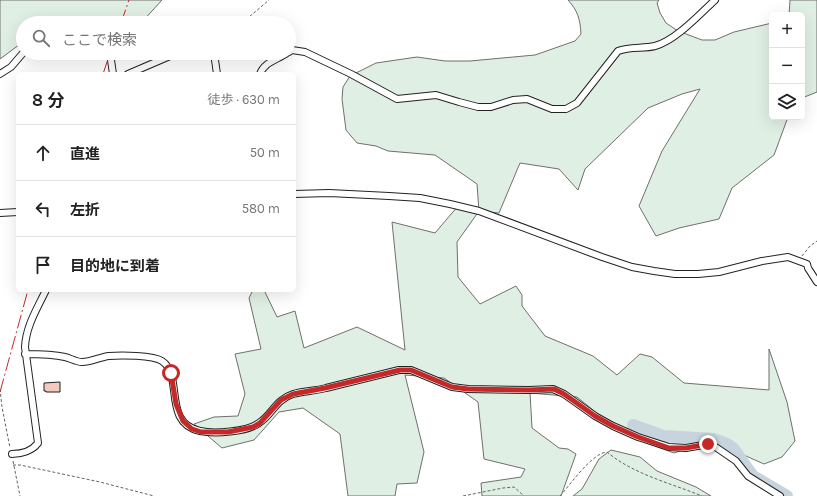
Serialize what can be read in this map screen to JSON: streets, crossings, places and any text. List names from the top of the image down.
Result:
{
  "page": {
    "map_buttons": ["+", "−"],
    "search": "ここで検索",
    "heading": ["8 分", "徒歩 · 630 m"],
    "list": [
      ["直進", "50 m"],
      ["左折", "580 m"],
      "目的地に到着"
    ]
  }
}
